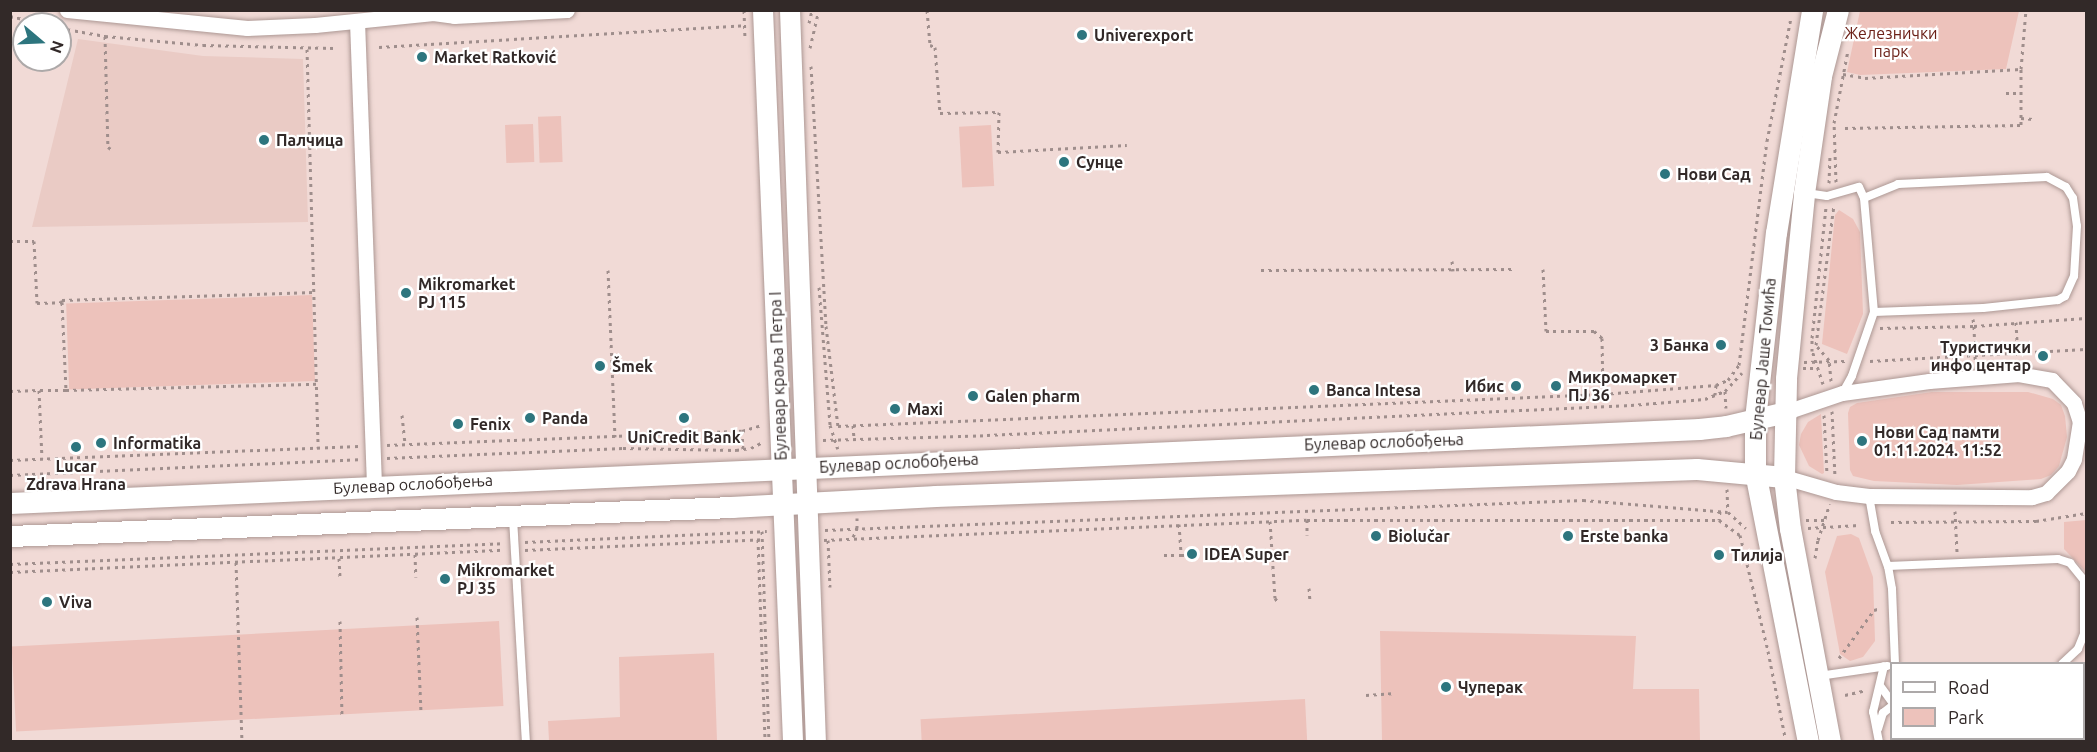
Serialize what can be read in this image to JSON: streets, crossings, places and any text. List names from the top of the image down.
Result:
{
  "streets": {
    "main road": ["Булевар Јаше Томића", "Булевар ослобођења"],
    "street": ["Булевар краља Петра I"]
  },
  "crossings": [
    ["Булевар Јаше Томића", "Булевар ослобођења"],
    ["Булевар краља Петра I", "Булевар ослобођења"]
  ],
  "parks": ["Железнички парк"],
  "places": [
    "Univerexport",
    "Market Ratković",
    "Палчица",
    "Сунце",
    "Нови Сад",
    "Mikromarket PJ 115",
    "3 Банка",
    "Туристички инфо центар",
    "Šmek",
    "Ибис",
    "Микромаркет ПЈ 36",
    "Banca Intesa",
    "Galen pharm",
    "Maxi",
    "Panda",
    "UniCredit Bank",
    "Fenix",
    "Нови Сад памти 01.11.2024. 11:52",
    "Informatika",
    "Lucar Zdrava Hrana",
    "Biolučar",
    "Erste banka",
    "IDEA Super",
    "Тилија",
    "Mikromarket PJ 35",
    "Viva",
    "Чуперак"
  ],
  "legend": ["Road", "Park"],
  "north": "right"
}
